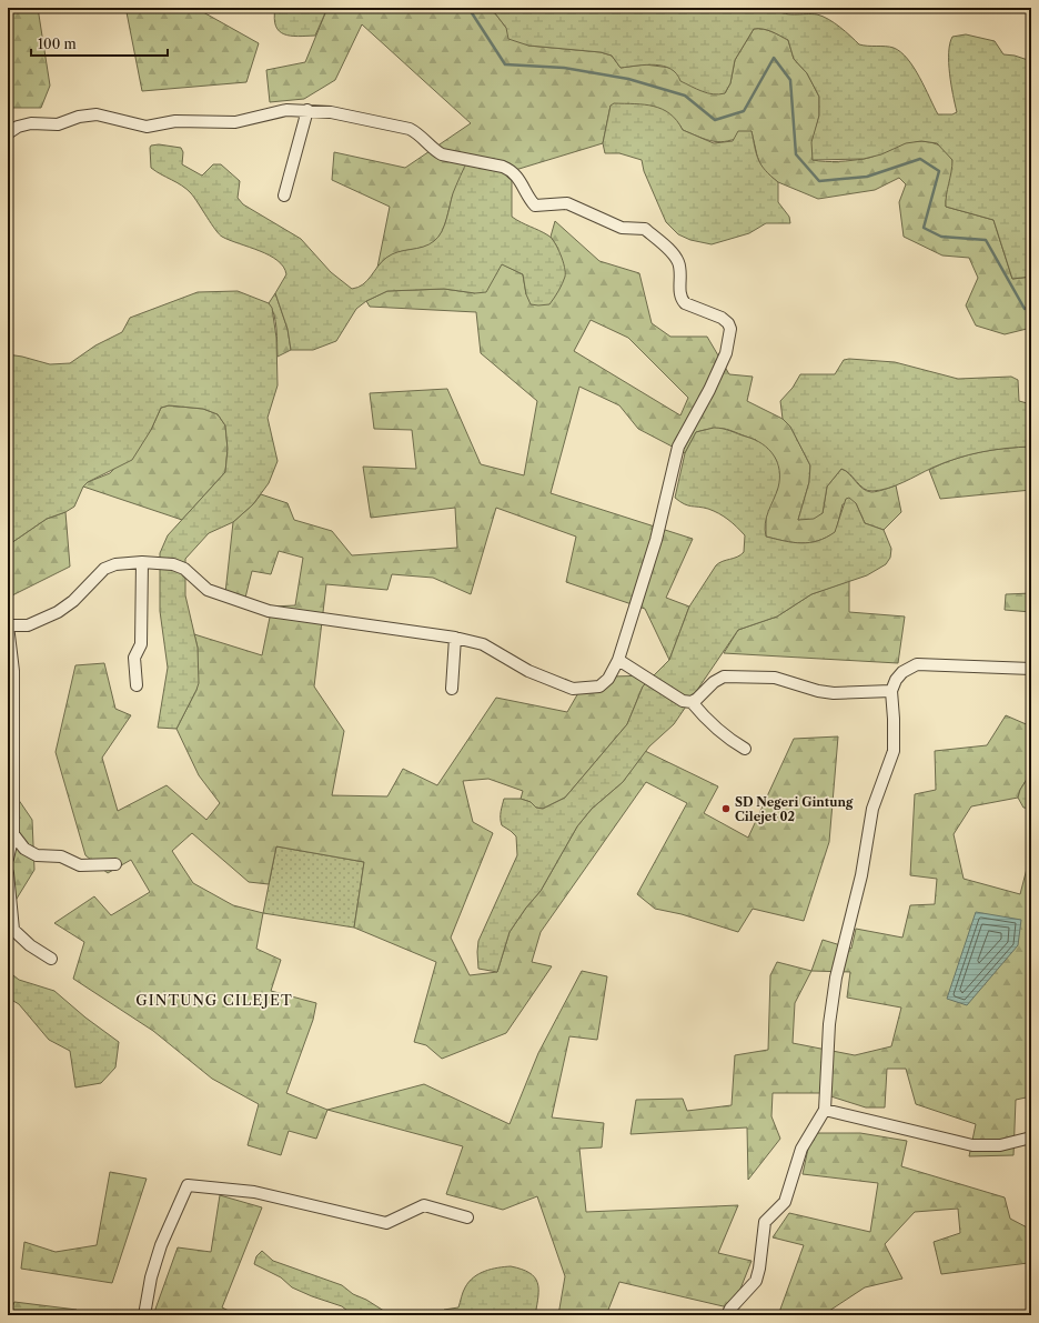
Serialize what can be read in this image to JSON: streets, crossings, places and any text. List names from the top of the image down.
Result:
{
  "districts": ["GINTUNG CILEJET"],
  "places": ["SD Negeri Gintung Cilejet 02"],
  "scale_bar": "100 m"
}
